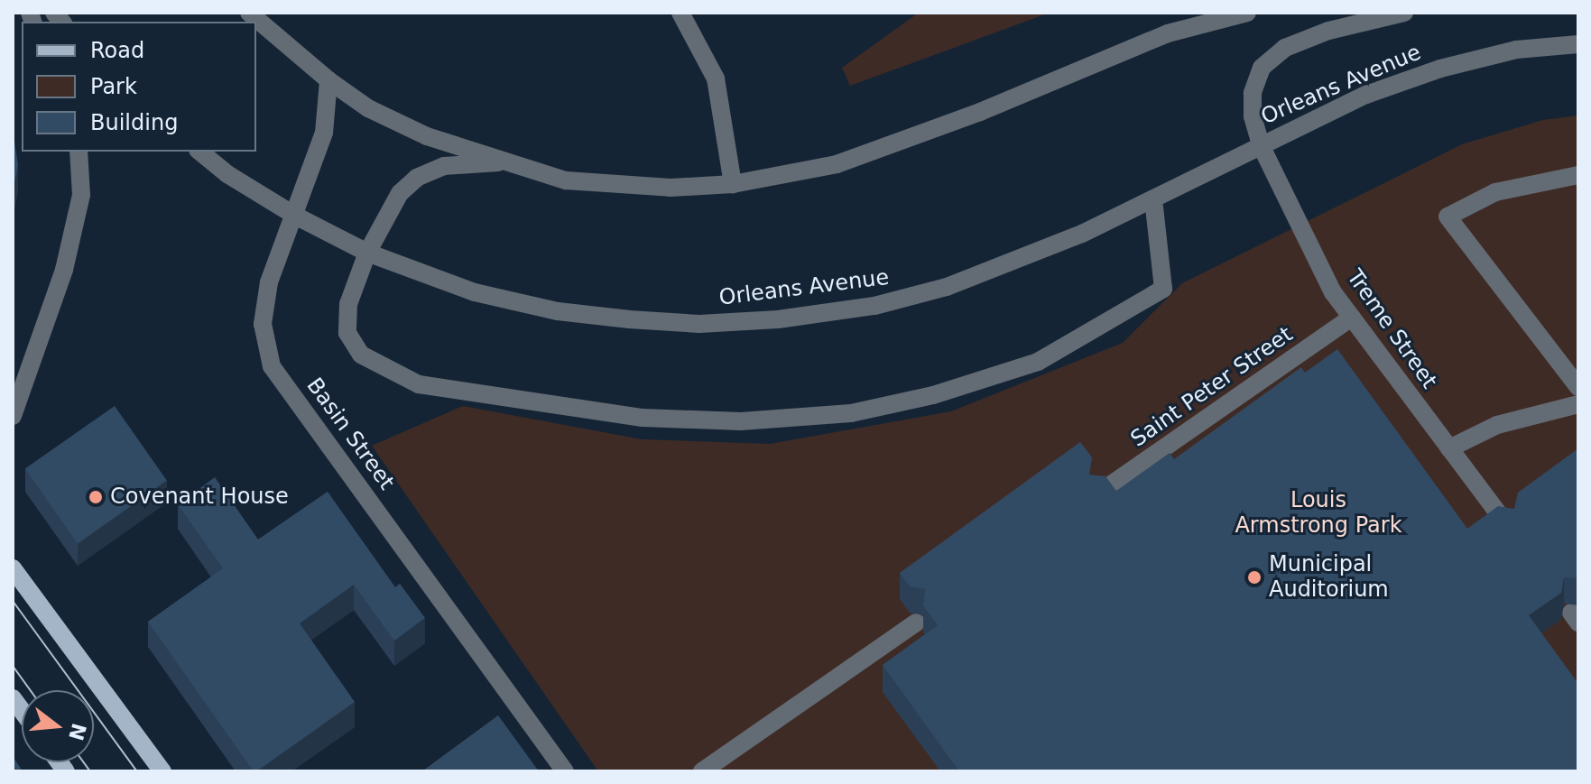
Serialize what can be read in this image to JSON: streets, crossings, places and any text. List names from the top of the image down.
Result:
{
  "streets": {
    "street": [
      "Orleans Avenue",
      "Treme Street",
      "Saint Peter Street",
      "Basin Street"
    ]
  },
  "crossings": [
    ["Orleans Avenue", "Treme Street"],
    ["Orleans Avenue", "Basin Street"],
    ["Treme Street", "Saint Peter Street"]
  ],
  "parks": ["Louis Armstrong Park"],
  "places": ["Covenant House", "Municipal Auditorium"],
  "legend": ["Road", "Park", "Building"],
  "north": "right"
}
